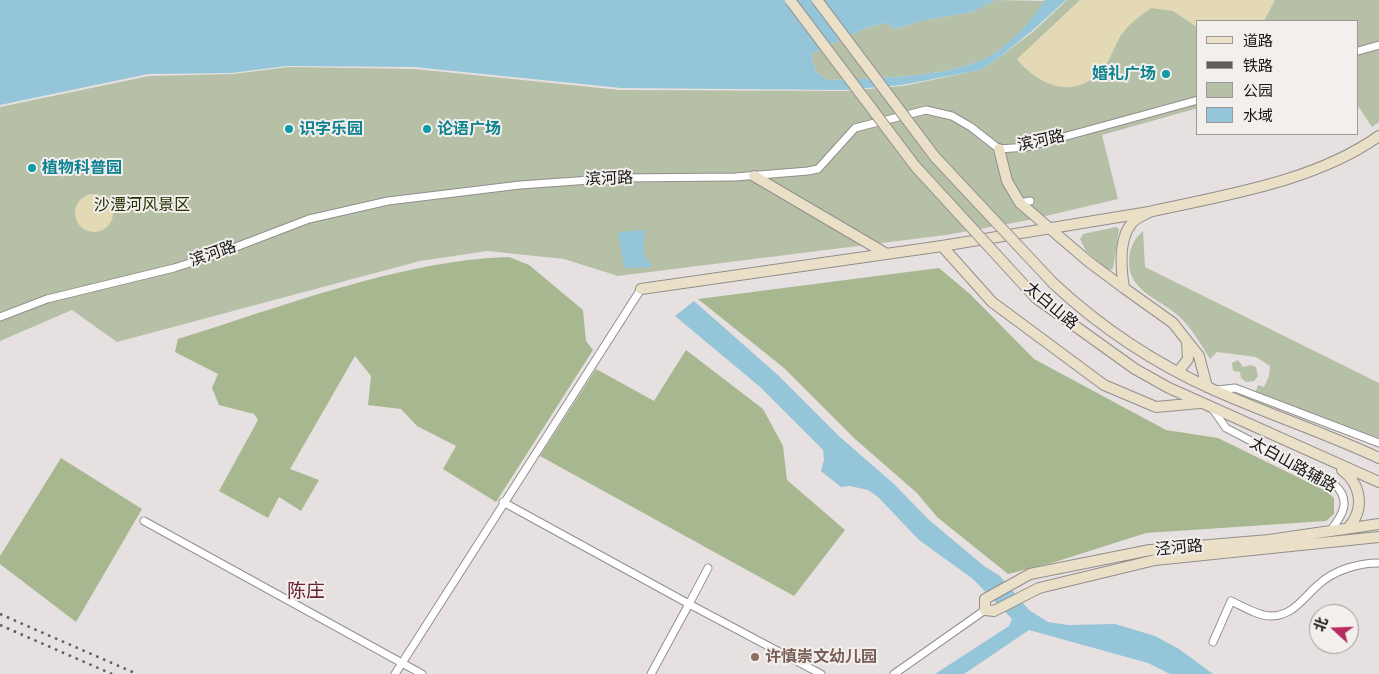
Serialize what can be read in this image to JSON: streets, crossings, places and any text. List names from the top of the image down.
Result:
{
  "streets": {
    "street": [
      "滨河路",
      "太白山路",
      "太白山路辅路",
      "泾河路"
    ]
  },
  "crossings": [
    ["太白山路", "太白山路辅路"],
    ["太白山路辅路", "泾河路"]
  ],
  "districts": ["陈庄"],
  "parks": ["沙澧河风景区"],
  "places": [
    "婚礼广场",
    "识字乐园",
    "论语广场",
    "植物科普园",
    "许慎崇文幼儿园"
  ],
  "legend": [
    "道路",
    "铁路",
    "公园",
    "水域"
  ],
  "north": "left"
}
